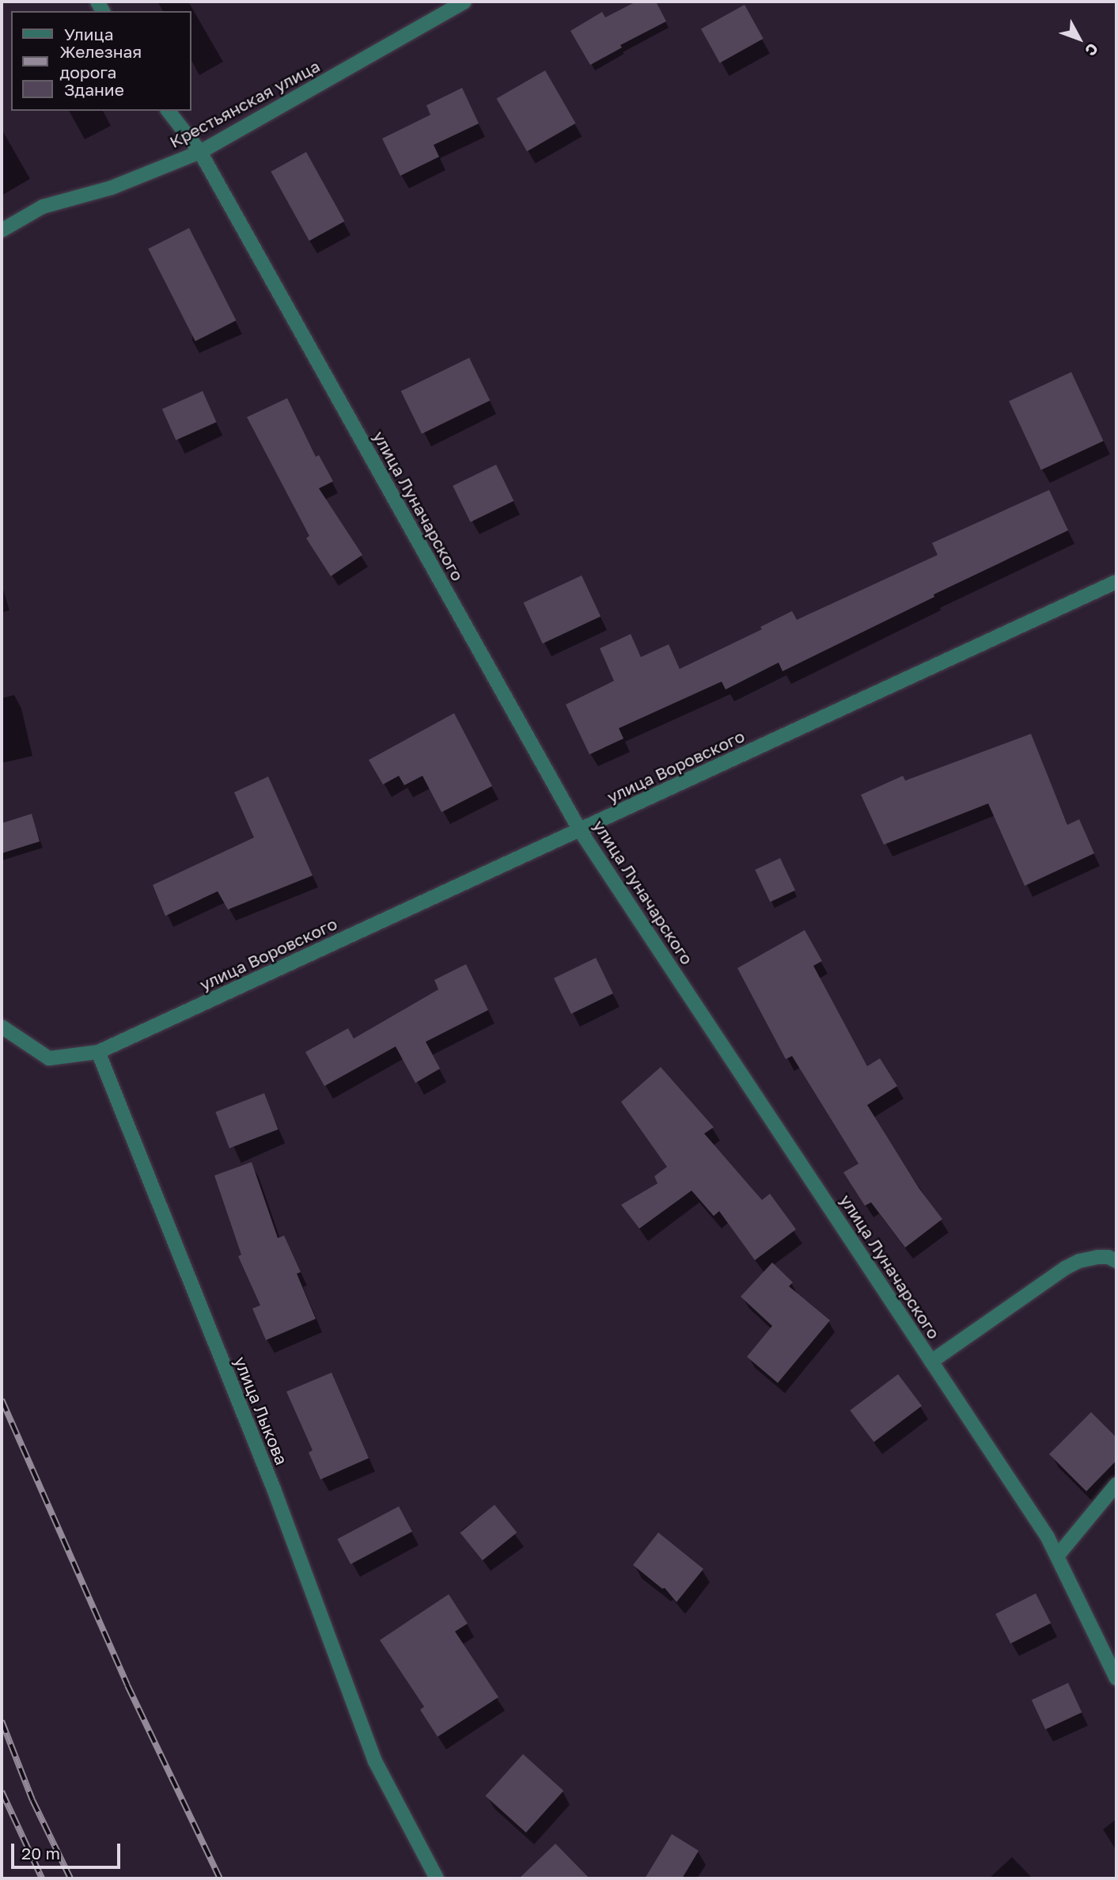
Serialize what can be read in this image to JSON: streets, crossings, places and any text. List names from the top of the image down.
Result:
{
  "streets": {
    "street": [
      "Крестьянская улица",
      "улица Луначарского",
      "улица Воровского",
      "улица Лыкова"
    ]
  },
  "crossings": [
    ["Крестьянская улица", "улица Луначарского"],
    ["улица Луначарского", "улица Воровского"],
    ["улица Воровского", "улица Лыкова"]
  ],
  "legend": ["Улица", "Железная дорога", "Здание"],
  "scale_bar": "20 m",
  "north": "bottom right"
}
